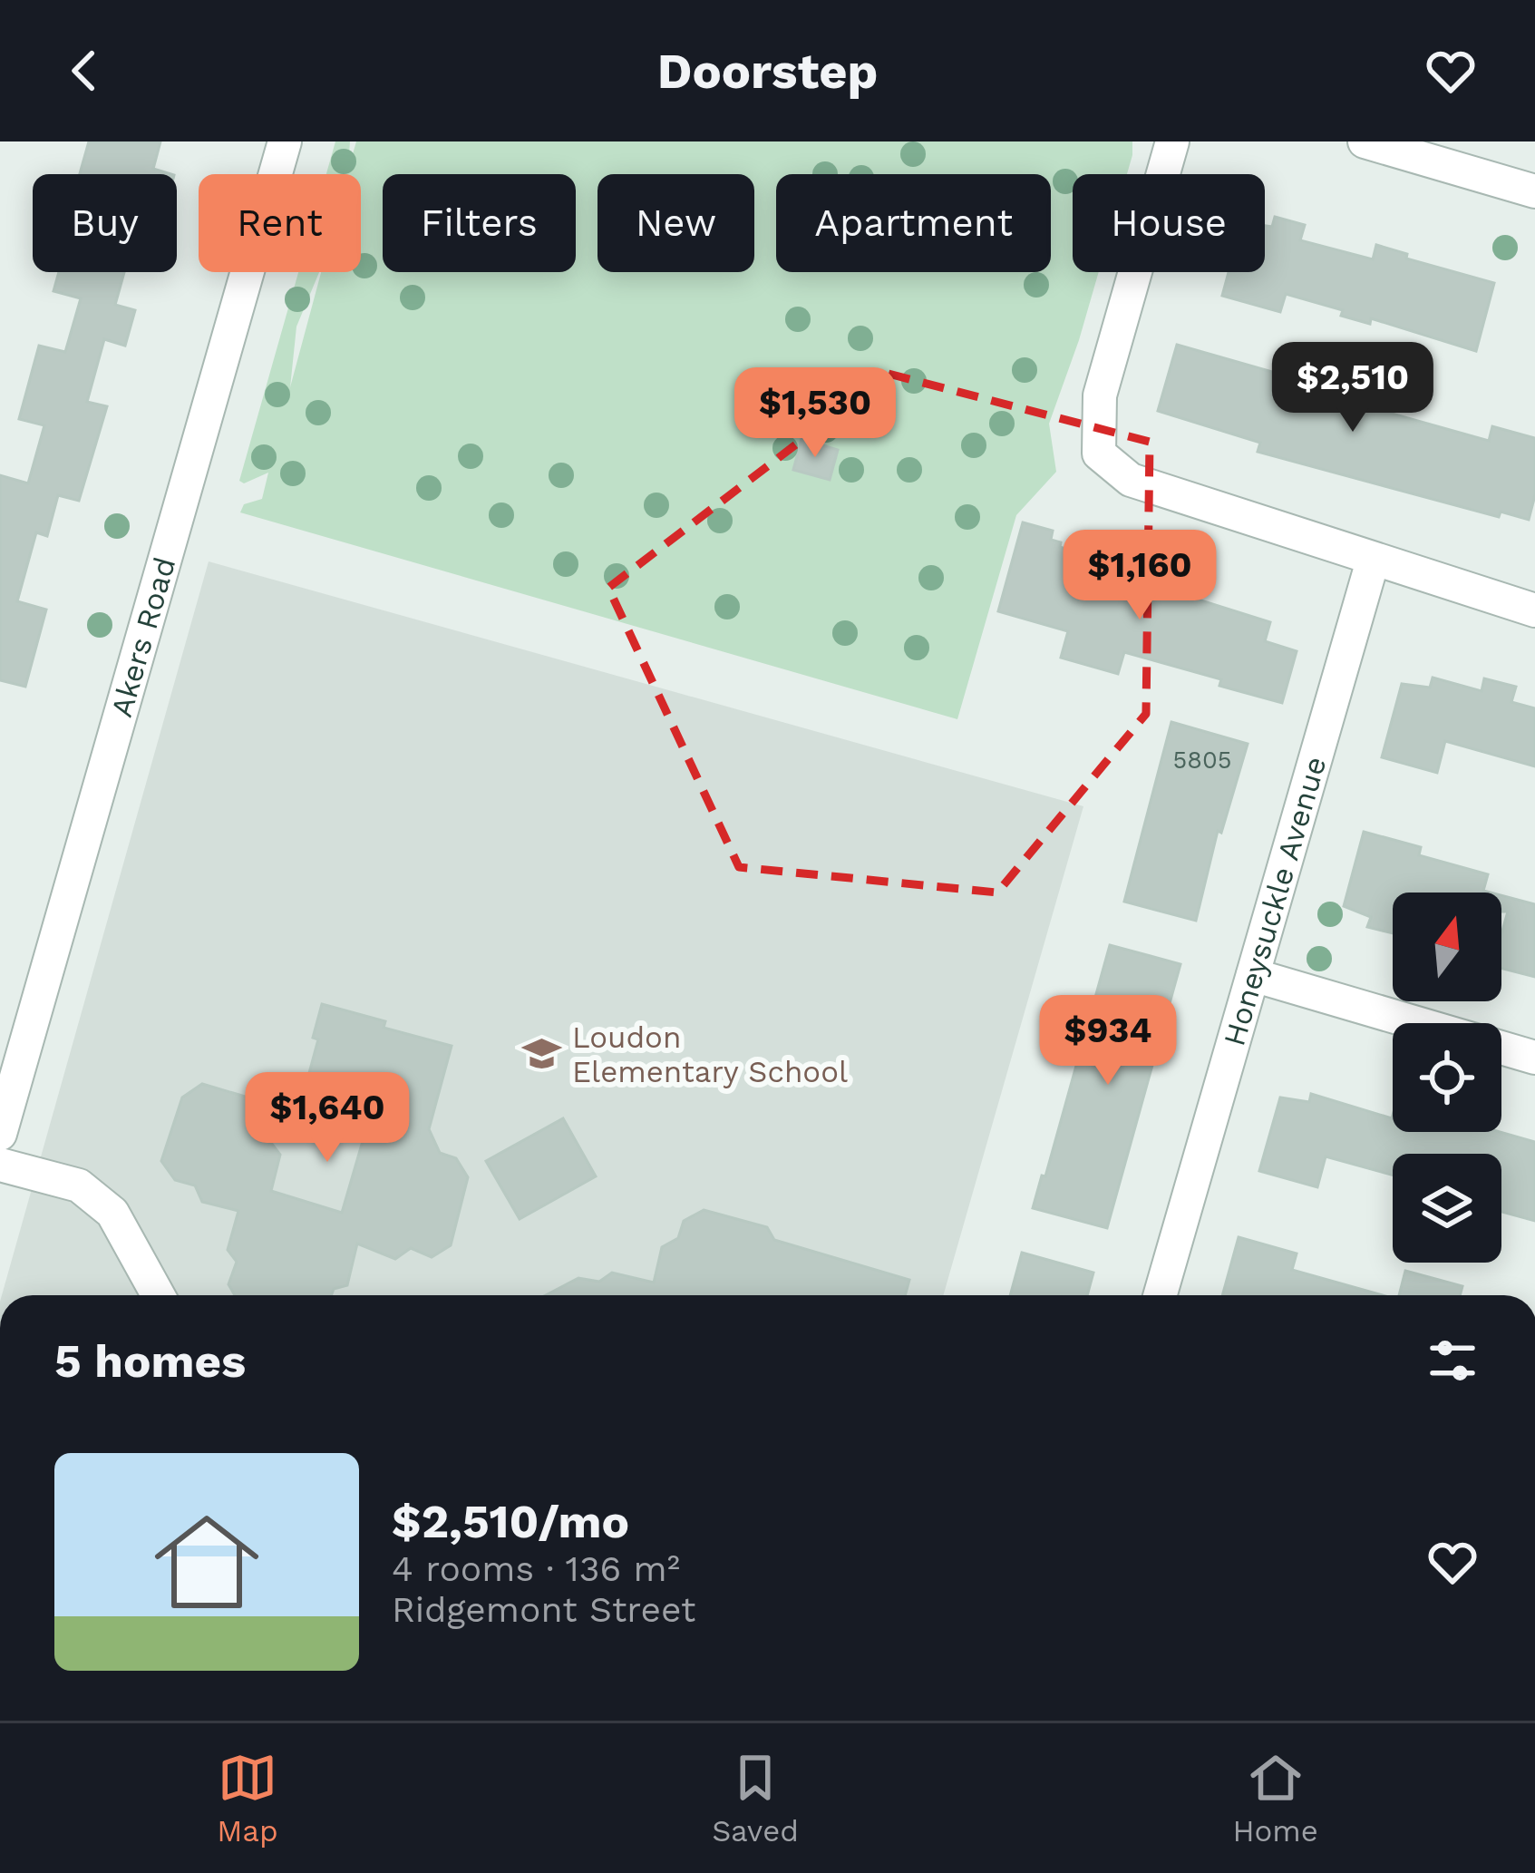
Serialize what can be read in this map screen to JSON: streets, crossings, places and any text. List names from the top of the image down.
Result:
{
  "streets": {
    "street": ["Akers Road", "Honeysuckle Avenue"]
  },
  "places": {
    "school or university": ["Loudon Elementary School"]
  },
  "house_numbers": ["5805"],
  "north": "top",
  "page": {
    "header": "Doorstep",
    "chip": [
      "Buy",
      "Rent",
      "Filters",
      "New",
      "Apartment",
      "House"
    ],
    "price": [
      "$2,510",
      "$1,530",
      "$1,160",
      "$934",
      "$1,640"
    ],
    "heading": "5 homes",
    "list": [
      {
        "name": "$2,510/mo",
        "note": "4 rooms · 136 m² · Ridgemont Street"
      }
    ],
    "tabs": ["Map", "Saved", "Home"]
  }
}
